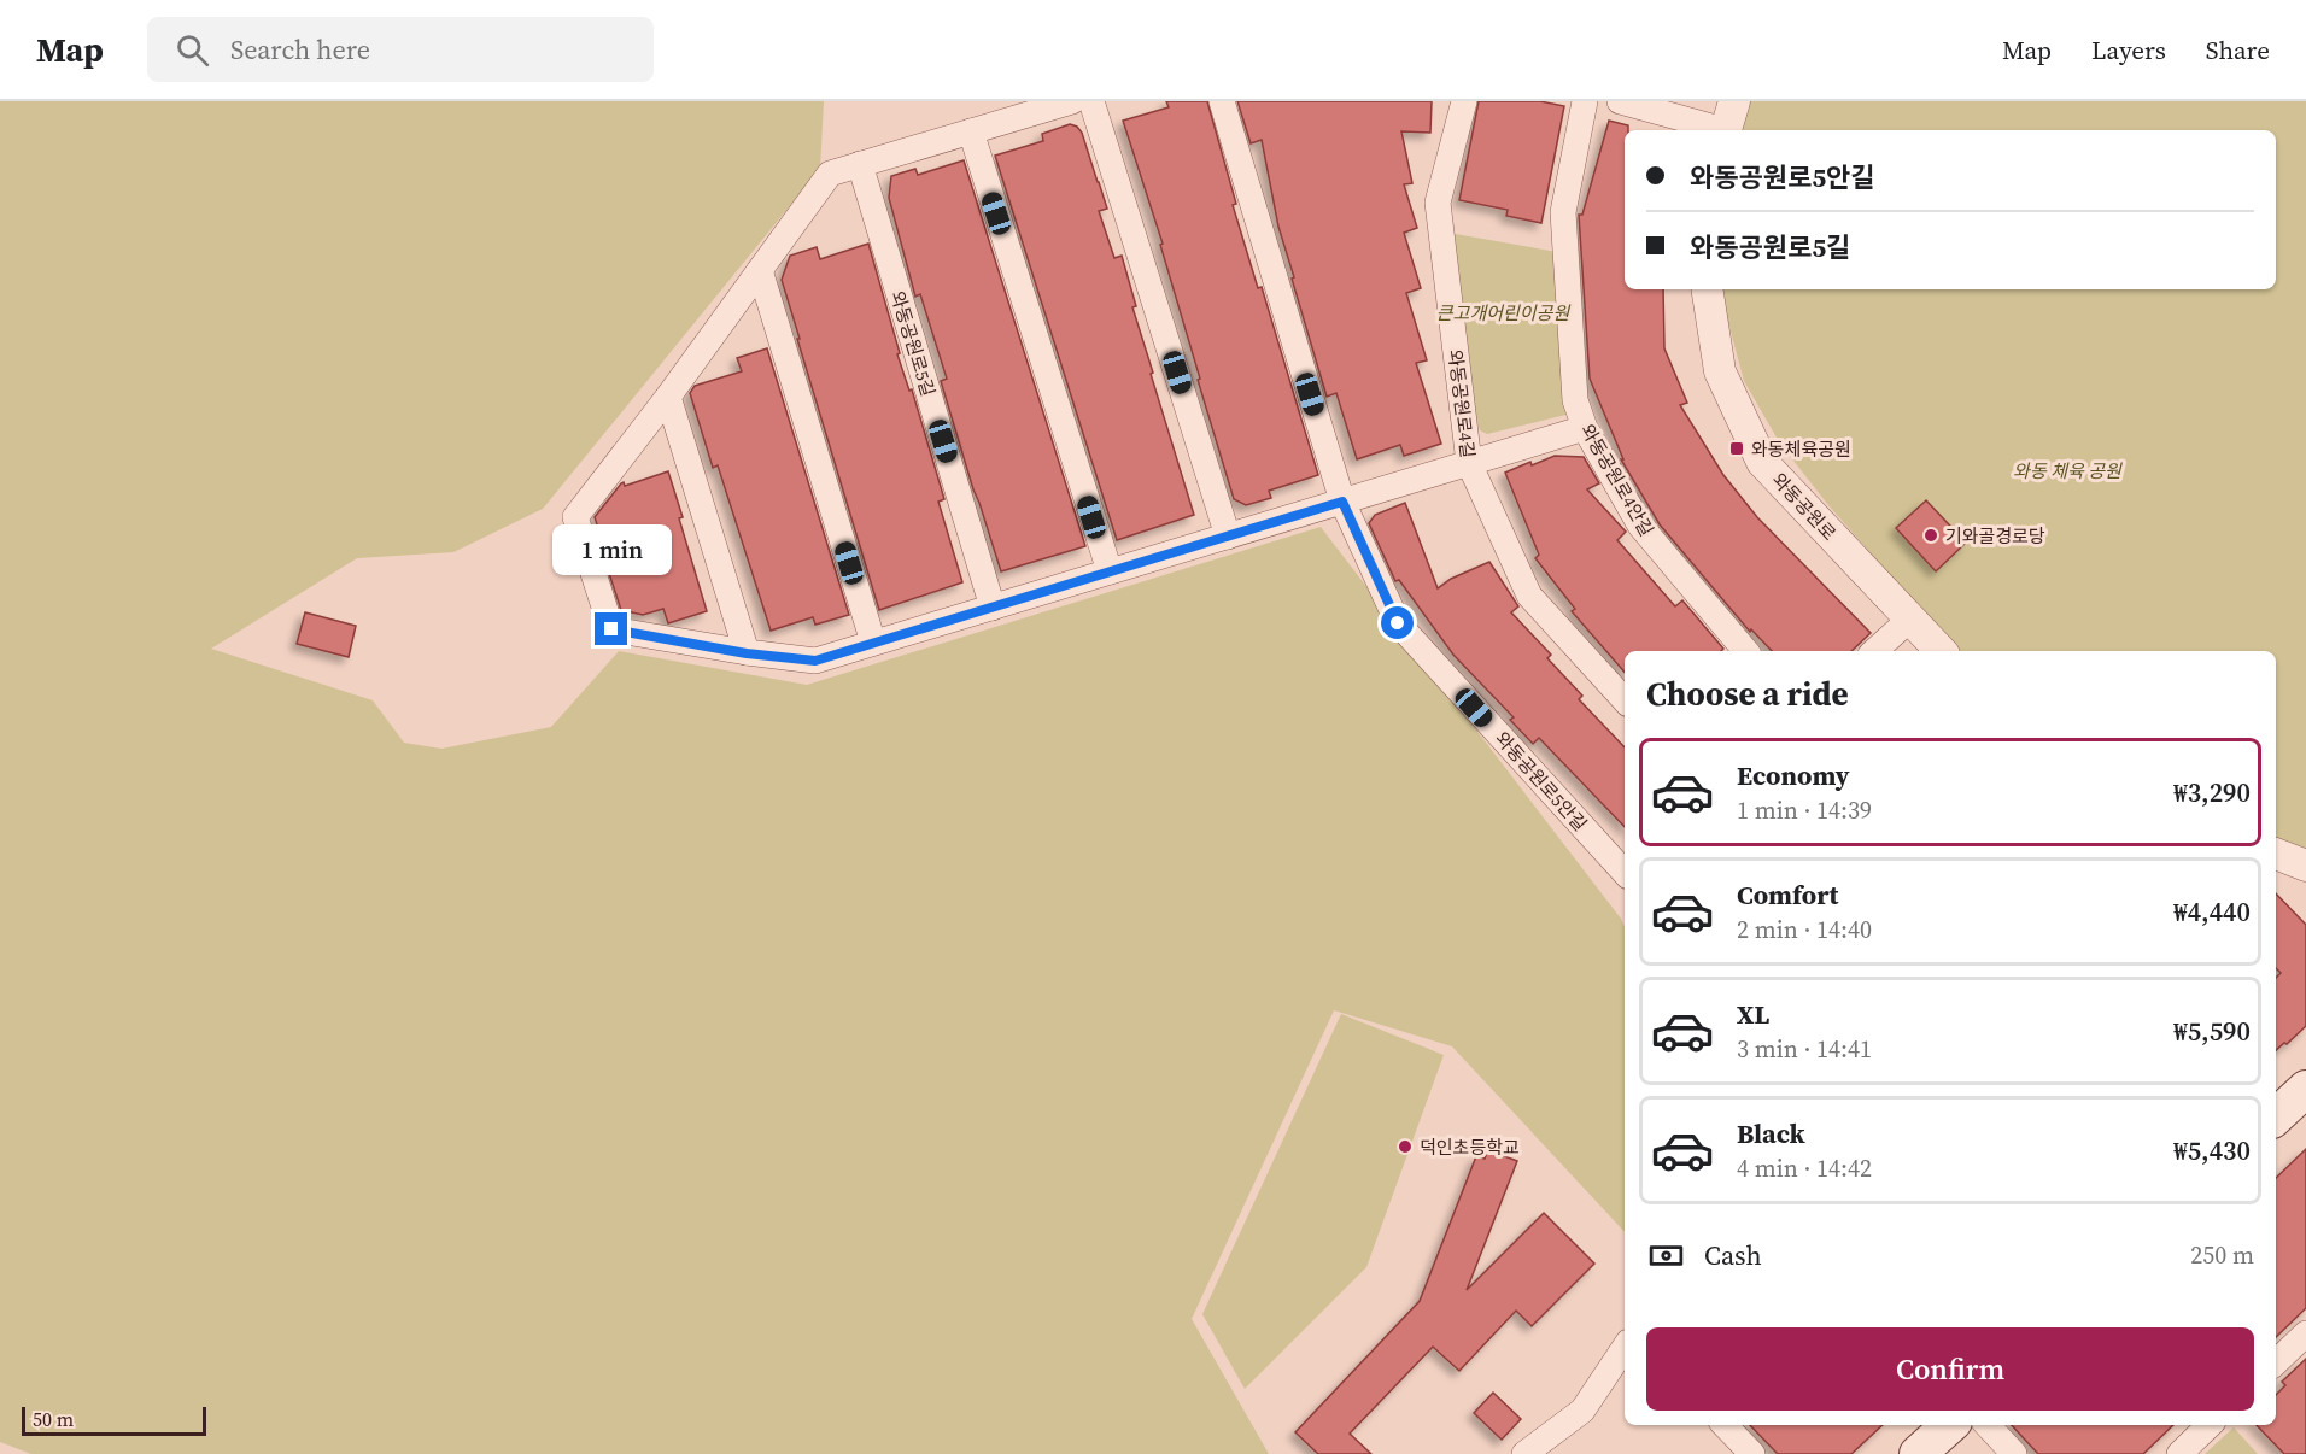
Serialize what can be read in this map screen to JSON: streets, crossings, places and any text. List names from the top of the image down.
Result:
{
  "streets": {
    "street": [
      "와동공원로5길",
      "와동공원로4길",
      "와동공원로4안길",
      "와동공원로",
      "와동공원로5안길"
    ]
  },
  "parks": ["큰고개어린이공원", "와동 체육 공원"],
  "places": {
    "transit": ["와동체육공원"],
    "other": ["기와골경로당", "덕인초등학교"]
  },
  "scale_bar": "50 m",
  "page": {
    "header": "Map",
    "search": "Search here",
    "nav": ["Map", "Layers", "Share"],
    "banner": ["와동공원로5안길", "와동공원로5길"],
    "bubble": "1 min",
    "heading": "Choose a ride",
    "list": [
      {
        "name": "Economy",
        "note": "1 min · 14:39",
        "value": "₩3,290"
      },
      {
        "name": "Comfort",
        "note": "2 min · 14:40",
        "value": "₩4,440"
      },
      {
        "name": "XL",
        "note": "3 min · 14:41",
        "value": "₩5,590"
      },
      {
        "name": "Black",
        "note": "4 min · 14:42",
        "value": "₩5,430"
      }
    ],
    "pay": ["Cash", "250 m"],
    "buttons": "Confirm",
    "scale": "50 m"
  }
}
